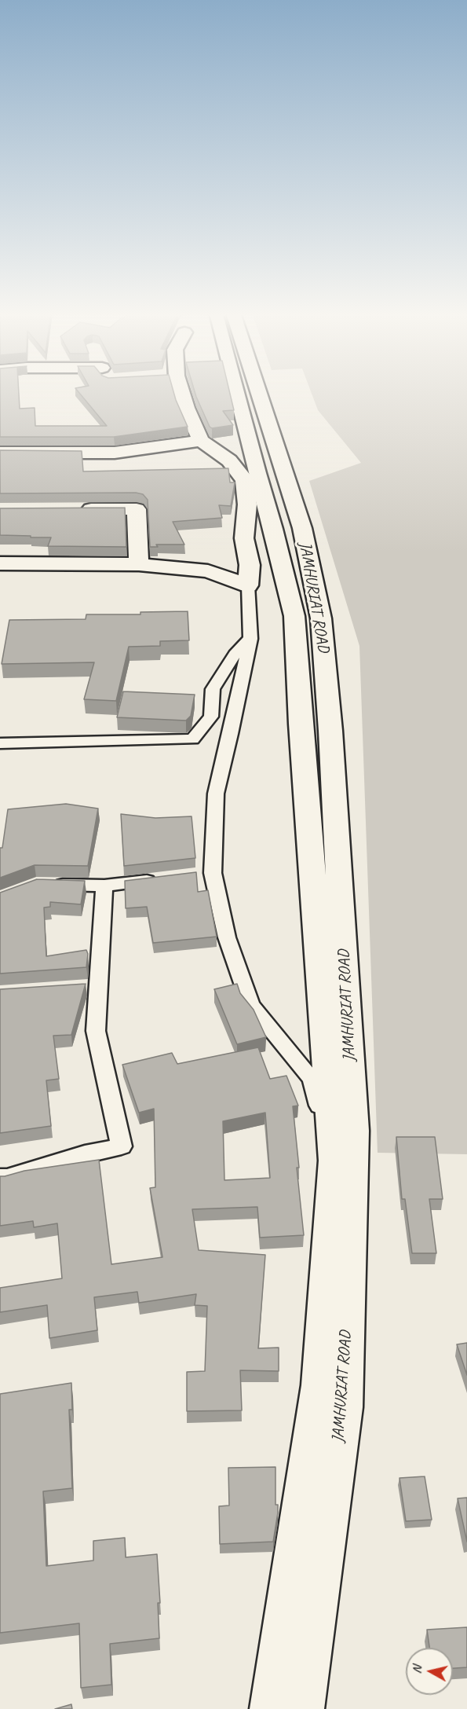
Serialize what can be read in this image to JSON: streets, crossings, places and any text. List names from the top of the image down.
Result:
{
  "streets": {
    "main road": ["JAMHURIAT ROAD"]
  },
  "north": "left"
}
